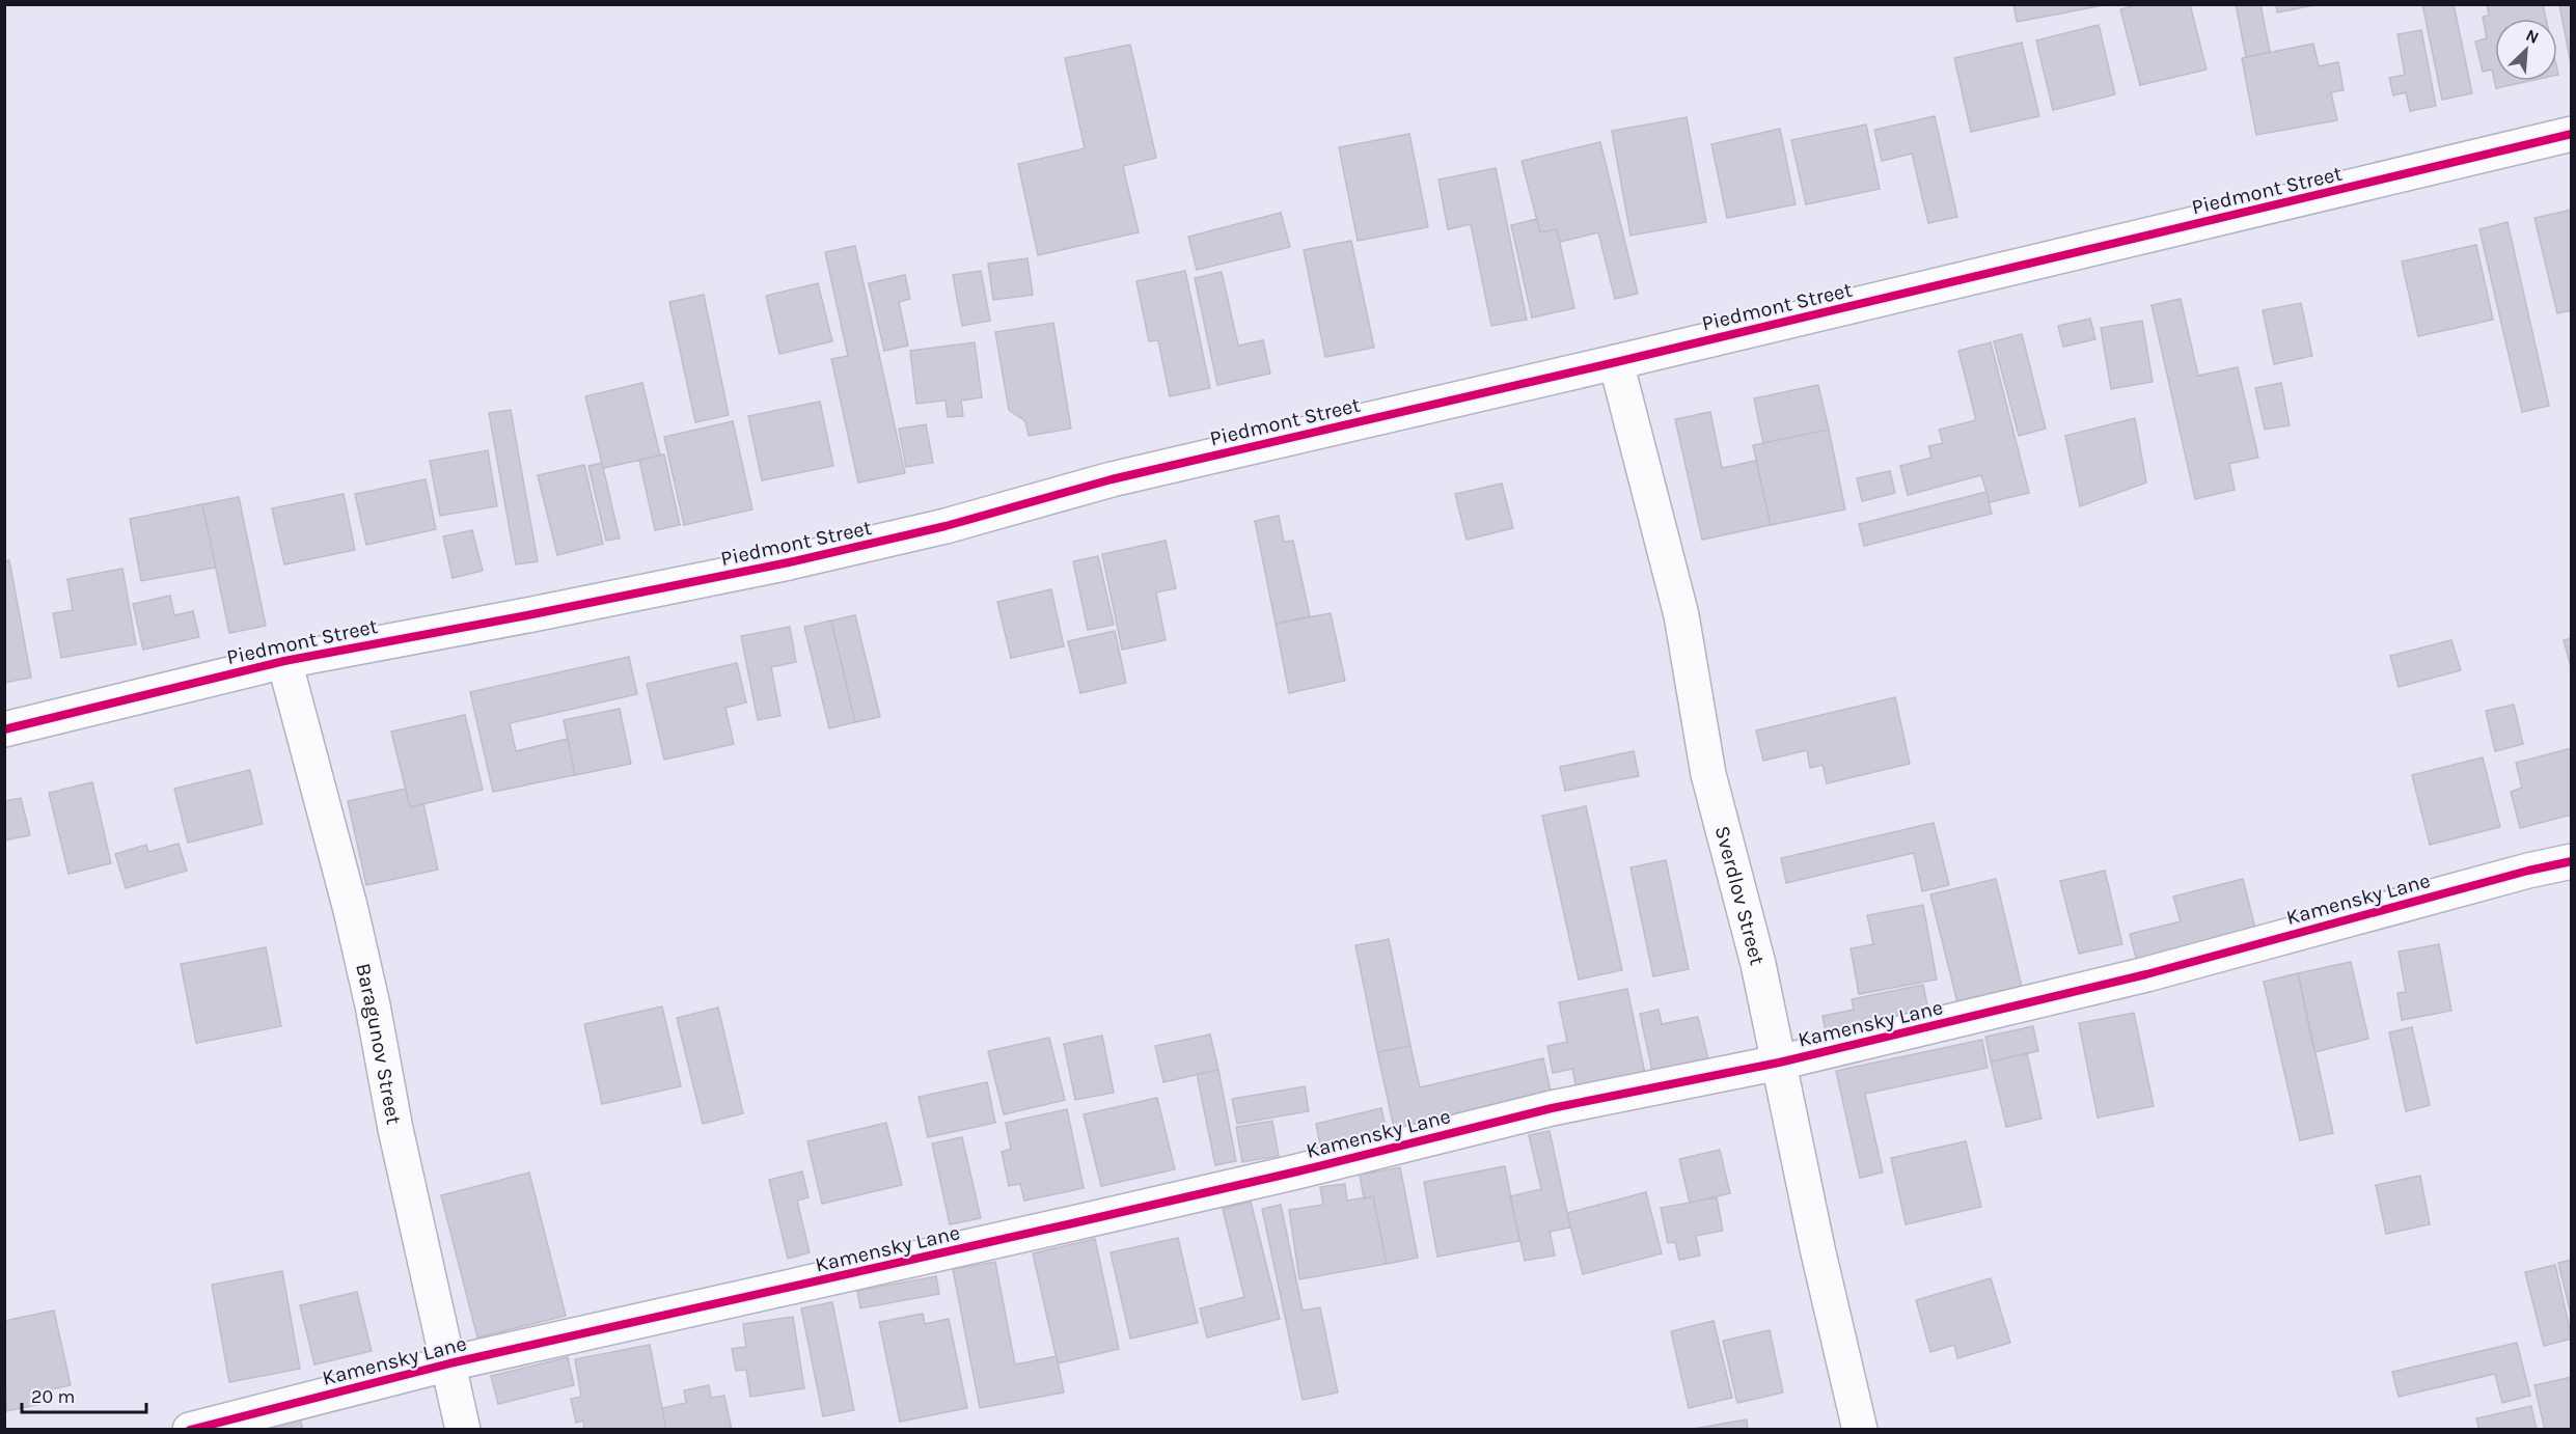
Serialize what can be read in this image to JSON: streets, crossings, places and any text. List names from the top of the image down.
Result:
{
  "streets": {
    "street": [
      "Piedmont Street",
      "Sverdlov Street",
      "Kamensky Lane",
      "Baragunov Street"
    ]
  },
  "crossings": [
    ["Piedmont Street", "Sverdlov Street"],
    ["Piedmont Street", "Baragunov Street"],
    ["Sverdlov Street", "Kamensky Lane"],
    ["Kamensky Lane", "Baragunov Street"]
  ],
  "scale_bar": "20 m",
  "north": "top right"
}
